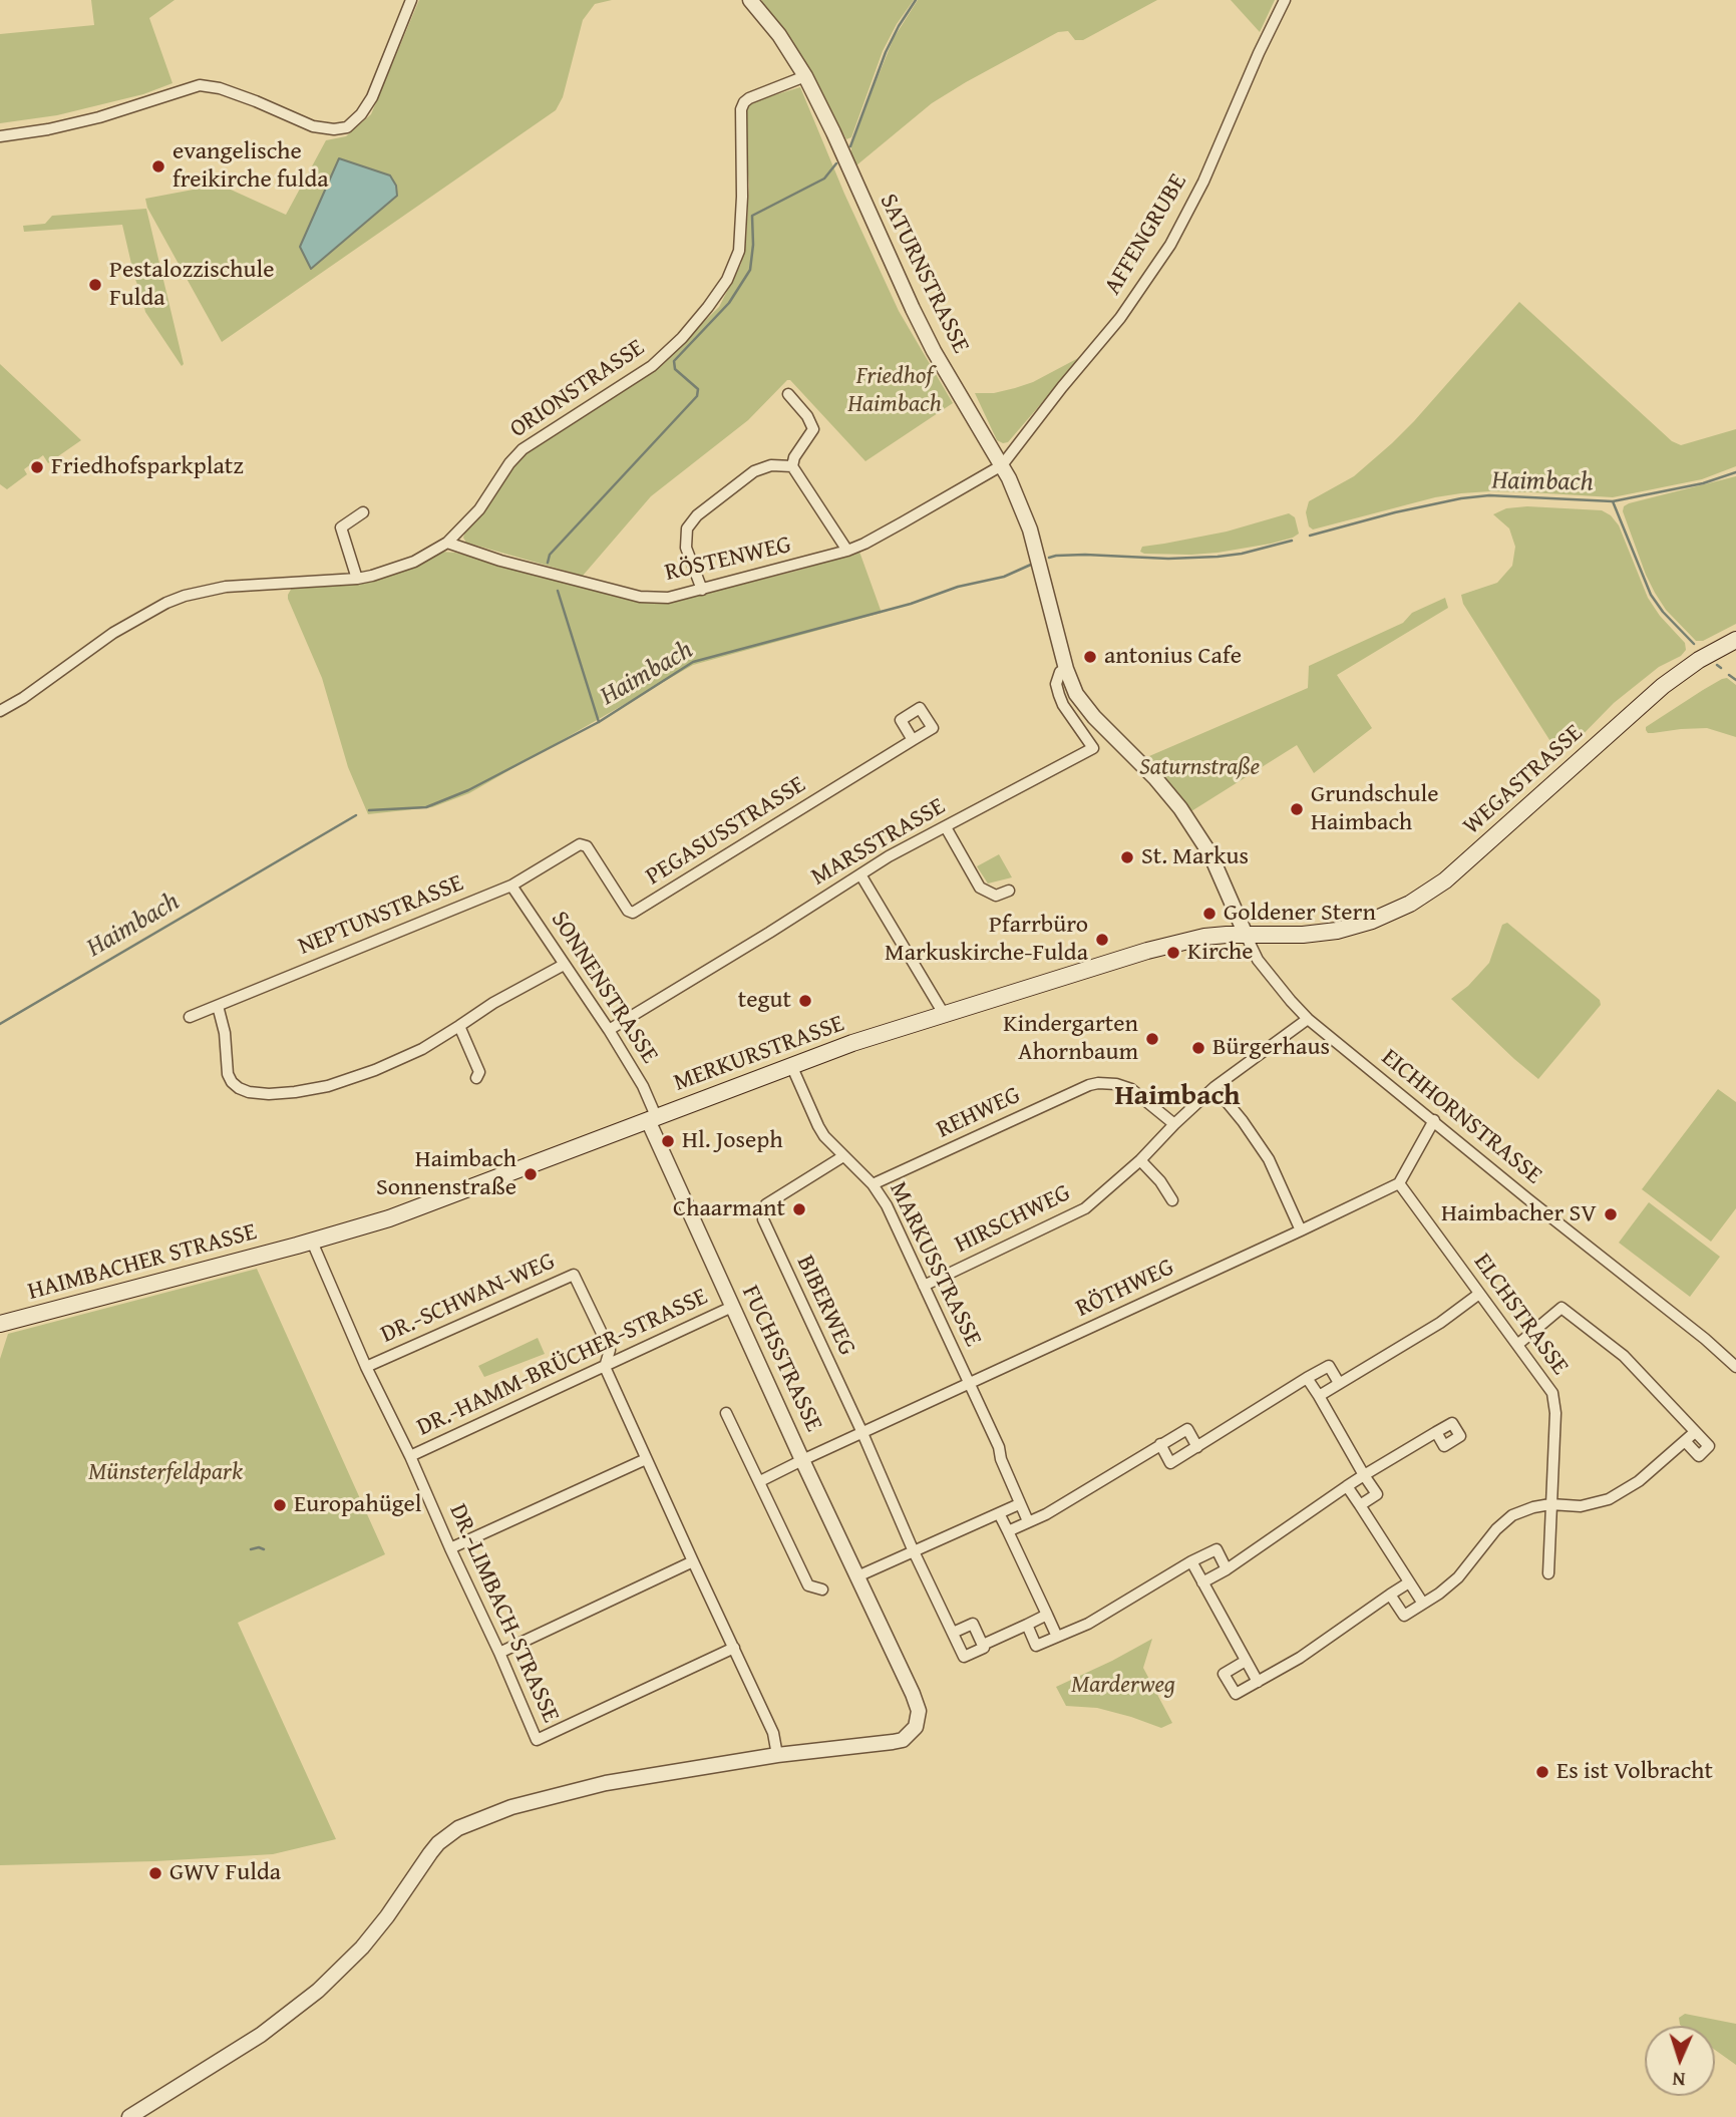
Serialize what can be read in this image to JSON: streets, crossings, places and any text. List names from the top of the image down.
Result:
{
  "streets": {
    "main road": ["WEGASTRASSE", "MERKURSTRASSE", "HAIMBACHER STRASSE"],
    "street": [
      "AFFENGRUBE",
      "SATURNSTRASSE",
      "ORIONSTRASSE",
      "RÖSTENWEG",
      "PEGASUSSTRASSE",
      "MARSSTRASSE",
      "NEPTUNSTRASSE",
      "SONNENSTRASSE",
      "REHWEG",
      "EICHHORNSTRASSE",
      "HIRSCHWEG",
      "MARKUSSTRASSE",
      "RÖTHWEG",
      "DR.-SCHWAN-WEG",
      "BIBERWEG",
      "ELCHSTRASSE",
      "FUCHSSTRASSE",
      "DR.-HAMM-BRÜCHER-STRASSE",
      "DR.-LIMBACH-STRASSE"
    ]
  },
  "crossings": [
    ["AFFENGRUBE", "SATURNSTRASSE"],
    ["AFFENGRUBE", "RÖSTENWEG"],
    ["SATURNSTRASSE", "ORIONSTRASSE"],
    ["SATURNSTRASSE", "RÖSTENWEG"],
    ["SATURNSTRASSE", "WEGASTRASSE"],
    ["SATURNSTRASSE", "MARSSTRASSE"],
    ["SATURNSTRASSE", "MERKURSTRASSE"],
    ["SATURNSTRASSE", "EICHHORNSTRASSE"],
    ["ORIONSTRASSE", "RÖSTENWEG"],
    ["WEGASTRASSE", "MERKURSTRASSE"],
    ["WEGASTRASSE", "EICHHORNSTRASSE"],
    ["PEGASUSSTRASSE", "NEPTUNSTRASSE"],
    ["MARSSTRASSE", "SONNENSTRASSE"],
    ["NEPTUNSTRASSE", "SONNENSTRASSE"],
    ["SONNENSTRASSE", "MERKURSTRASSE"],
    ["SONNENSTRASSE", "FUCHSSTRASSE"],
    ["MERKURSTRASSE", "EICHHORNSTRASSE"],
    ["MERKURSTRASSE", "HAIMBACHER STRASSE"],
    ["MERKURSTRASSE", "MARKUSSTRASSE"],
    ["MERKURSTRASSE", "FUCHSSTRASSE"],
    ["MERKURSTRASSE", "DR.-LIMBACH-STRASSE"],
    ["REHWEG", "HIRSCHWEG"],
    ["REHWEG", "MARKUSSTRASSE"],
    ["EICHHORNSTRASSE", "HIRSCHWEG"],
    ["HIRSCHWEG", "MARKUSSTRASSE"],
    ["HAIMBACHER STRASSE", "DR.-LIMBACH-STRASSE"],
    ["MARKUSSTRASSE", "RÖTHWEG"],
    ["MARKUSSTRASSE", "BIBERWEG"],
    ["RÖTHWEG", "BIBERWEG"],
    ["RÖTHWEG", "ELCHSTRASSE"],
    ["RÖTHWEG", "FUCHSSTRASSE"],
    ["DR.-SCHWAN-WEG", "DR.-HAMM-BRÜCHER-STRASSE"],
    ["DR.-SCHWAN-WEG", "DR.-LIMBACH-STRASSE"],
    ["FUCHSSTRASSE", "DR.-HAMM-BRÜCHER-STRASSE"],
    ["DR.-HAMM-BRÜCHER-STRASSE", "DR.-LIMBACH-STRASSE"]
  ],
  "districts": ["Haimbach"],
  "water": ["Haimbach"],
  "parks": [
    "Friedhof Haimbach",
    "Saturnstraße",
    "Münsterfeldpark",
    "Marderweg"
  ],
  "places": [
    "evangelische freikirche fulda",
    "Pestalozzischule Fulda",
    "Friedhofsparkplatz",
    "antonius Cafe",
    "Grundschule Haimbach",
    "St. Markus",
    "Goldener Stern",
    "Pfarrbüro Markuskirche-Fulda",
    "Kirche",
    "tegut",
    "Kindergarten Ahornbaum",
    "Bürgerhaus",
    "Hl. Joseph",
    "Haimbach Sonnenstraße",
    "Chaarmant",
    "Haimbacher SV",
    "Europahügel",
    "Es ist Volbracht",
    "GWV Fulda"
  ],
  "north": "bottom"
}
